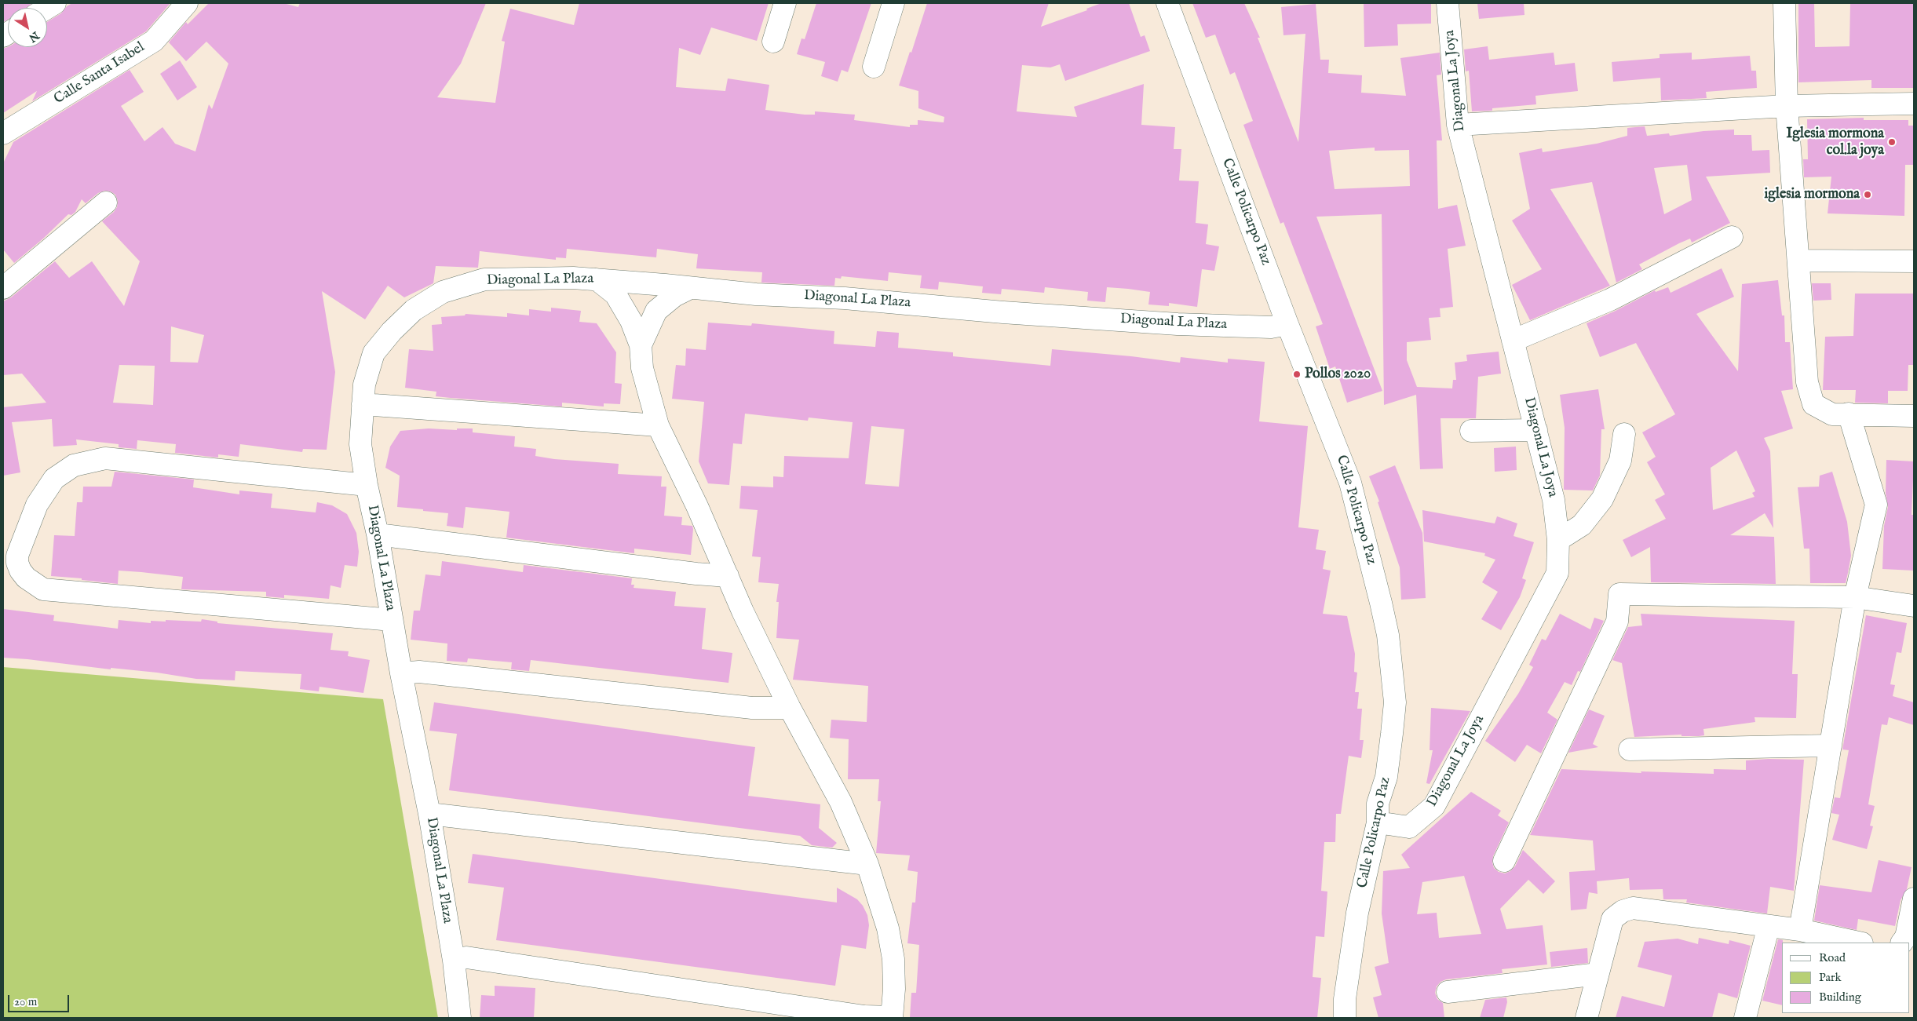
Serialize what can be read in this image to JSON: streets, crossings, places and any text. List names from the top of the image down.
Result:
{
  "streets": {
    "street": [
      "Calle Santa Isabel",
      "Diagonal La Joya",
      "Calle Policarpo Paz",
      "Diagonal La Plaza"
    ]
  },
  "crossings": [
    ["Diagonal La Joya", "Calle Policarpo Paz"],
    ["Calle Policarpo Paz", "Diagonal La Plaza"]
  ],
  "places": ["Iglesia mormona col.la joya", "iglesia mormona", "Pollos 2020"],
  "legend": ["Road", "Park", "Building"],
  "scale_bar": "20 m",
  "north": "bottom right"
}
